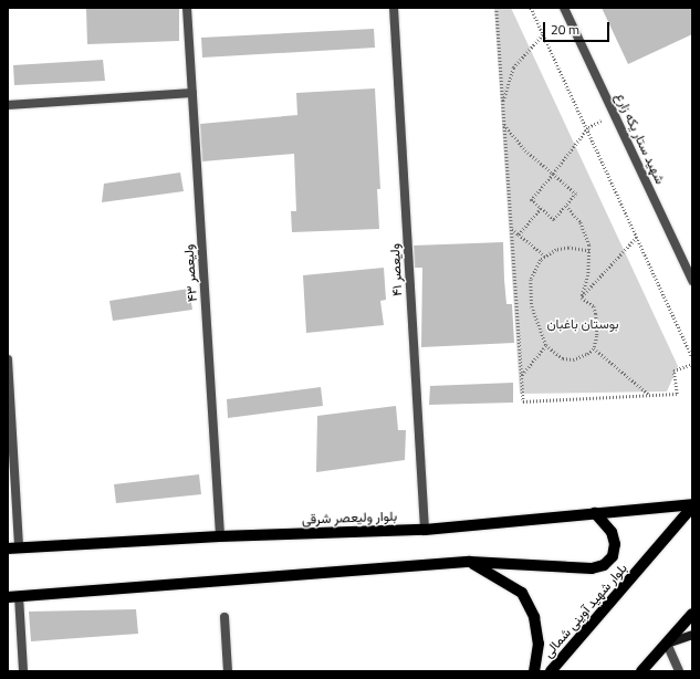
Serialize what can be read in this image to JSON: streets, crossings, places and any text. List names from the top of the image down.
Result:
{
  "streets": {
    "main road": ["بلوار ولیعصر شرقی", "بلوار شهید آوینی شمالی"],
    "street": ["شهید ستار یکه زارع", "ولیعصر ۴۱", "ولیعصر ۴۳"]
  },
  "crossings": [
    ["ولیعصر ۴۱", "بلوار ولیعصر شرقی"],
    ["ولیعصر ۴۳", "بلوار ولیعصر شرقی"],
    ["بلوار ولیعصر شرقی", "بلوار شهید آوینی شمالی"]
  ],
  "parks": ["بوستان باغبان"],
  "scale_bar": "20 m"
}
